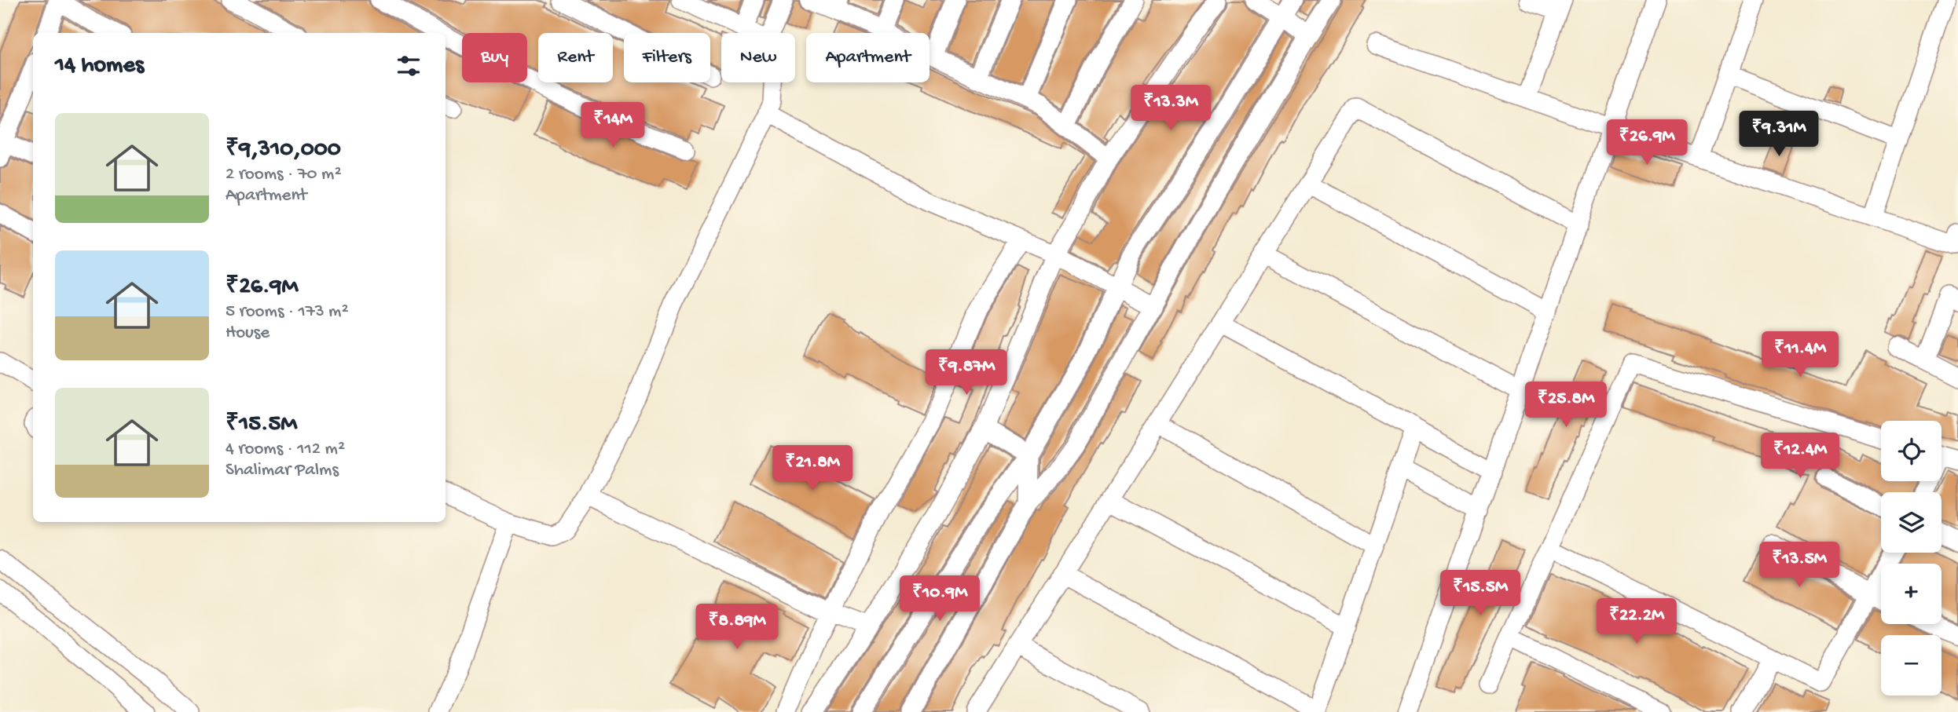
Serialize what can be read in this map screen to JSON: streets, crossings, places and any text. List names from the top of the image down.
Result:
{
  "page": {
    "chip": [
      "Buy",
      "Rent",
      "Filters",
      "New",
      "Apartment"
    ],
    "heading": "14 homes",
    "price": [
      "₹13.3M",
      "₹14M",
      "₹9.31M",
      "₹26.9M",
      "₹11.4M",
      "₹9.87M",
      "₹25.8M",
      "₹12.4M",
      "₹21.8M",
      "₹13.5M",
      "₹15.5M",
      "₹10.9M",
      "₹22.2M",
      "₹8.89M"
    ],
    "list": [
      {
        "name": "₹9,310,000",
        "note": "2 rooms · 70 m² · Apartment"
      },
      {
        "name": "₹26.9M",
        "note": "5 rooms · 173 m² · House"
      },
      {
        "name": "₹15.5M",
        "note": "4 rooms · 112 m² · Shalimar Palms"
      }
    ],
    "map_buttons": ["+", "−"]
  }
}
